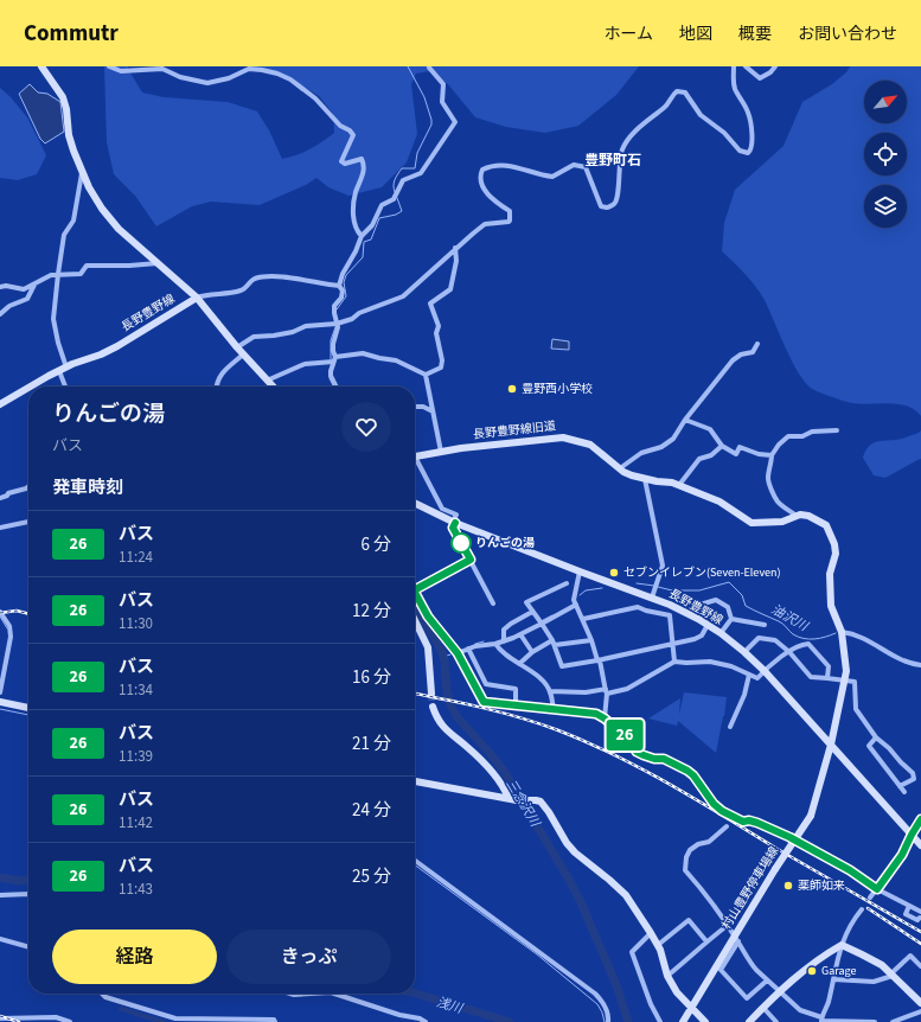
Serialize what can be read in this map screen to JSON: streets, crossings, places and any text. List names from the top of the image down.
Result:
{
  "streets": {
    "street": ["長野豊野線", "長野豊野線旧道", "村山豊野停車場線"]
  },
  "crossings": [
    ["長野豊野線", "長野豊野線旧道"],
    ["長野豊野線", "村山豊野停車場線"],
    ["長野豊野線旧道", "村山豊野停車場線"]
  ],
  "districts": ["豊野町石"],
  "water": ["油沢川", "三念沢川", "浅川"],
  "places": [
    "豊野西小学校",
    "りんごの湯",
    "セブンイレブン(Seven-Eleven)",
    "薬師如来",
    "Garage"
  ],
  "lines": ["bus line 26"],
  "north": "top right",
  "page": {
    "header": "Commutr",
    "nav": [
      "ホーム",
      "地図",
      "概要",
      "お問い合わせ"
    ],
    "on_map": "26",
    "heading": [
      ["りんごの湯", "バス"],
      "発車時刻"
    ],
    "list": [
      {
        "mark": "26",
        "name": "バス",
        "note": "11:24",
        "value": "6 分"
      },
      {
        "mark": "26",
        "name": "バス",
        "note": "11:30",
        "value": "12 分"
      },
      {
        "mark": "26",
        "name": "バス",
        "note": "11:34",
        "value": "16 分"
      },
      {
        "mark": "26",
        "name": "バス",
        "note": "11:39",
        "value": "21 分"
      },
      {
        "mark": "26",
        "name": "バス",
        "note": "11:42",
        "value": "24 分"
      },
      {
        "mark": "26",
        "name": "バス",
        "note": "11:43",
        "value": "25 分"
      }
    ],
    "buttons": ["経路", "きっぷ"]
  }
}
